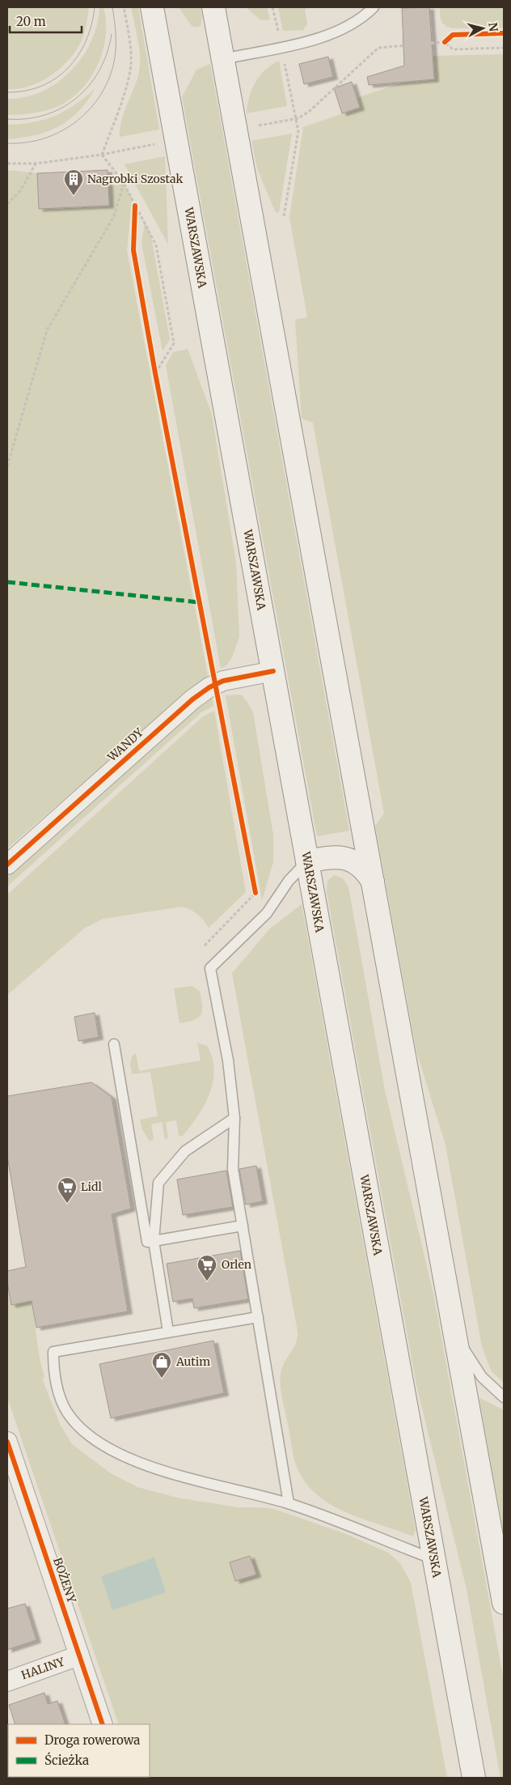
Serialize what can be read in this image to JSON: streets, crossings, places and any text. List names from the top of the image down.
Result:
{
  "streets": {
    "main road": ["WARSZAWSKA"],
    "street": ["WANDY", "BOŻENY", "HALINY"]
  },
  "crossings": [
    ["WARSZAWSKA", "WANDY"],
    ["BOŻENY", "HALINY"]
  ],
  "places": {
    "building": ["Nagrobki Szostak"],
    "supermarket": ["Lidl", "Orlen"],
    "shop": ["Autim"]
  },
  "legend": ["Droga rowerowa", "Ścieżka"],
  "scale_bar": "20 m",
  "north": "right"
}
